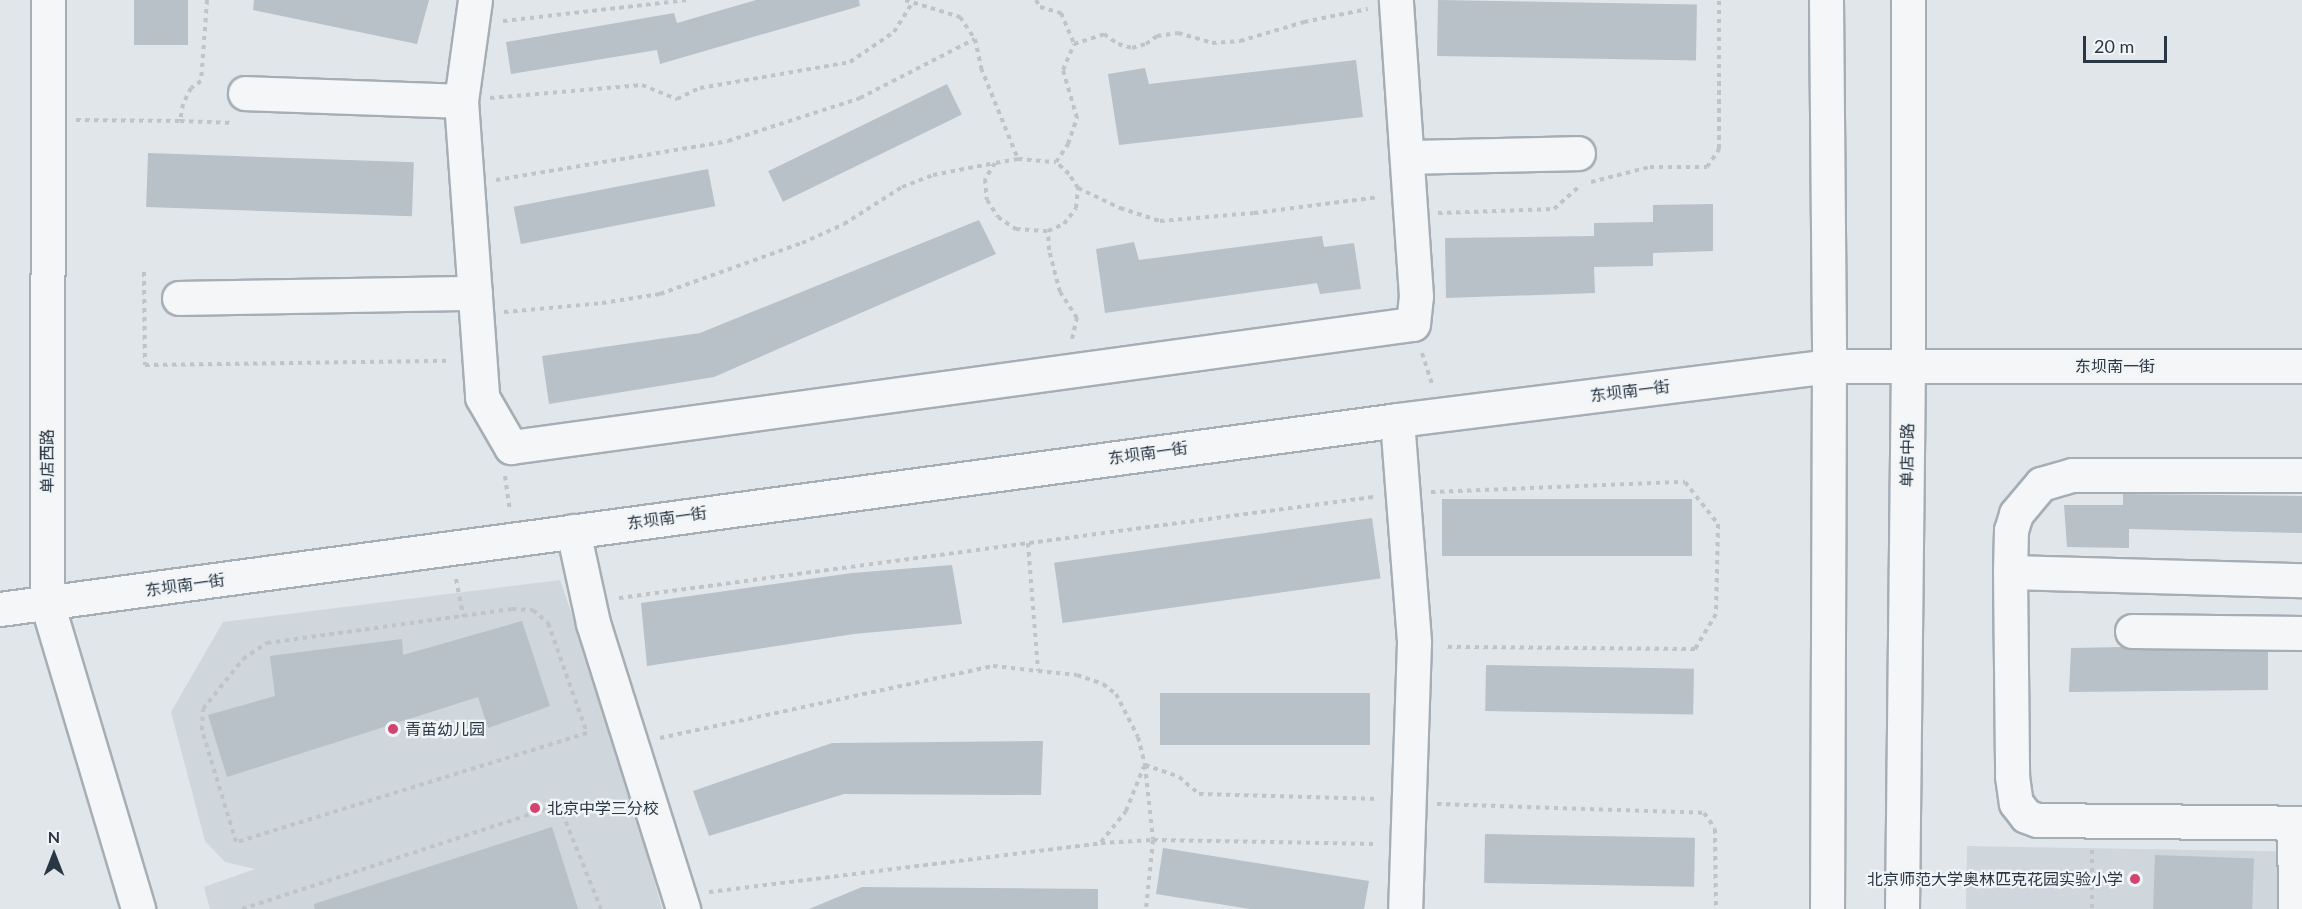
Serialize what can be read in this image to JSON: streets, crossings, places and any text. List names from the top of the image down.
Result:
{
  "streets": {
    "street": ["东坝南一街", "单店中路", "单店西路"]
  },
  "crossings": [
    ["东坝南一街", "单店中路"],
    ["东坝南一街", "单店西路"]
  ],
  "places": ["青苗幼儿园", "北京中学三分校", "北京师范大学奥林匹克花园实验小学"],
  "scale_bar": "20 m",
  "north": "top"
}
